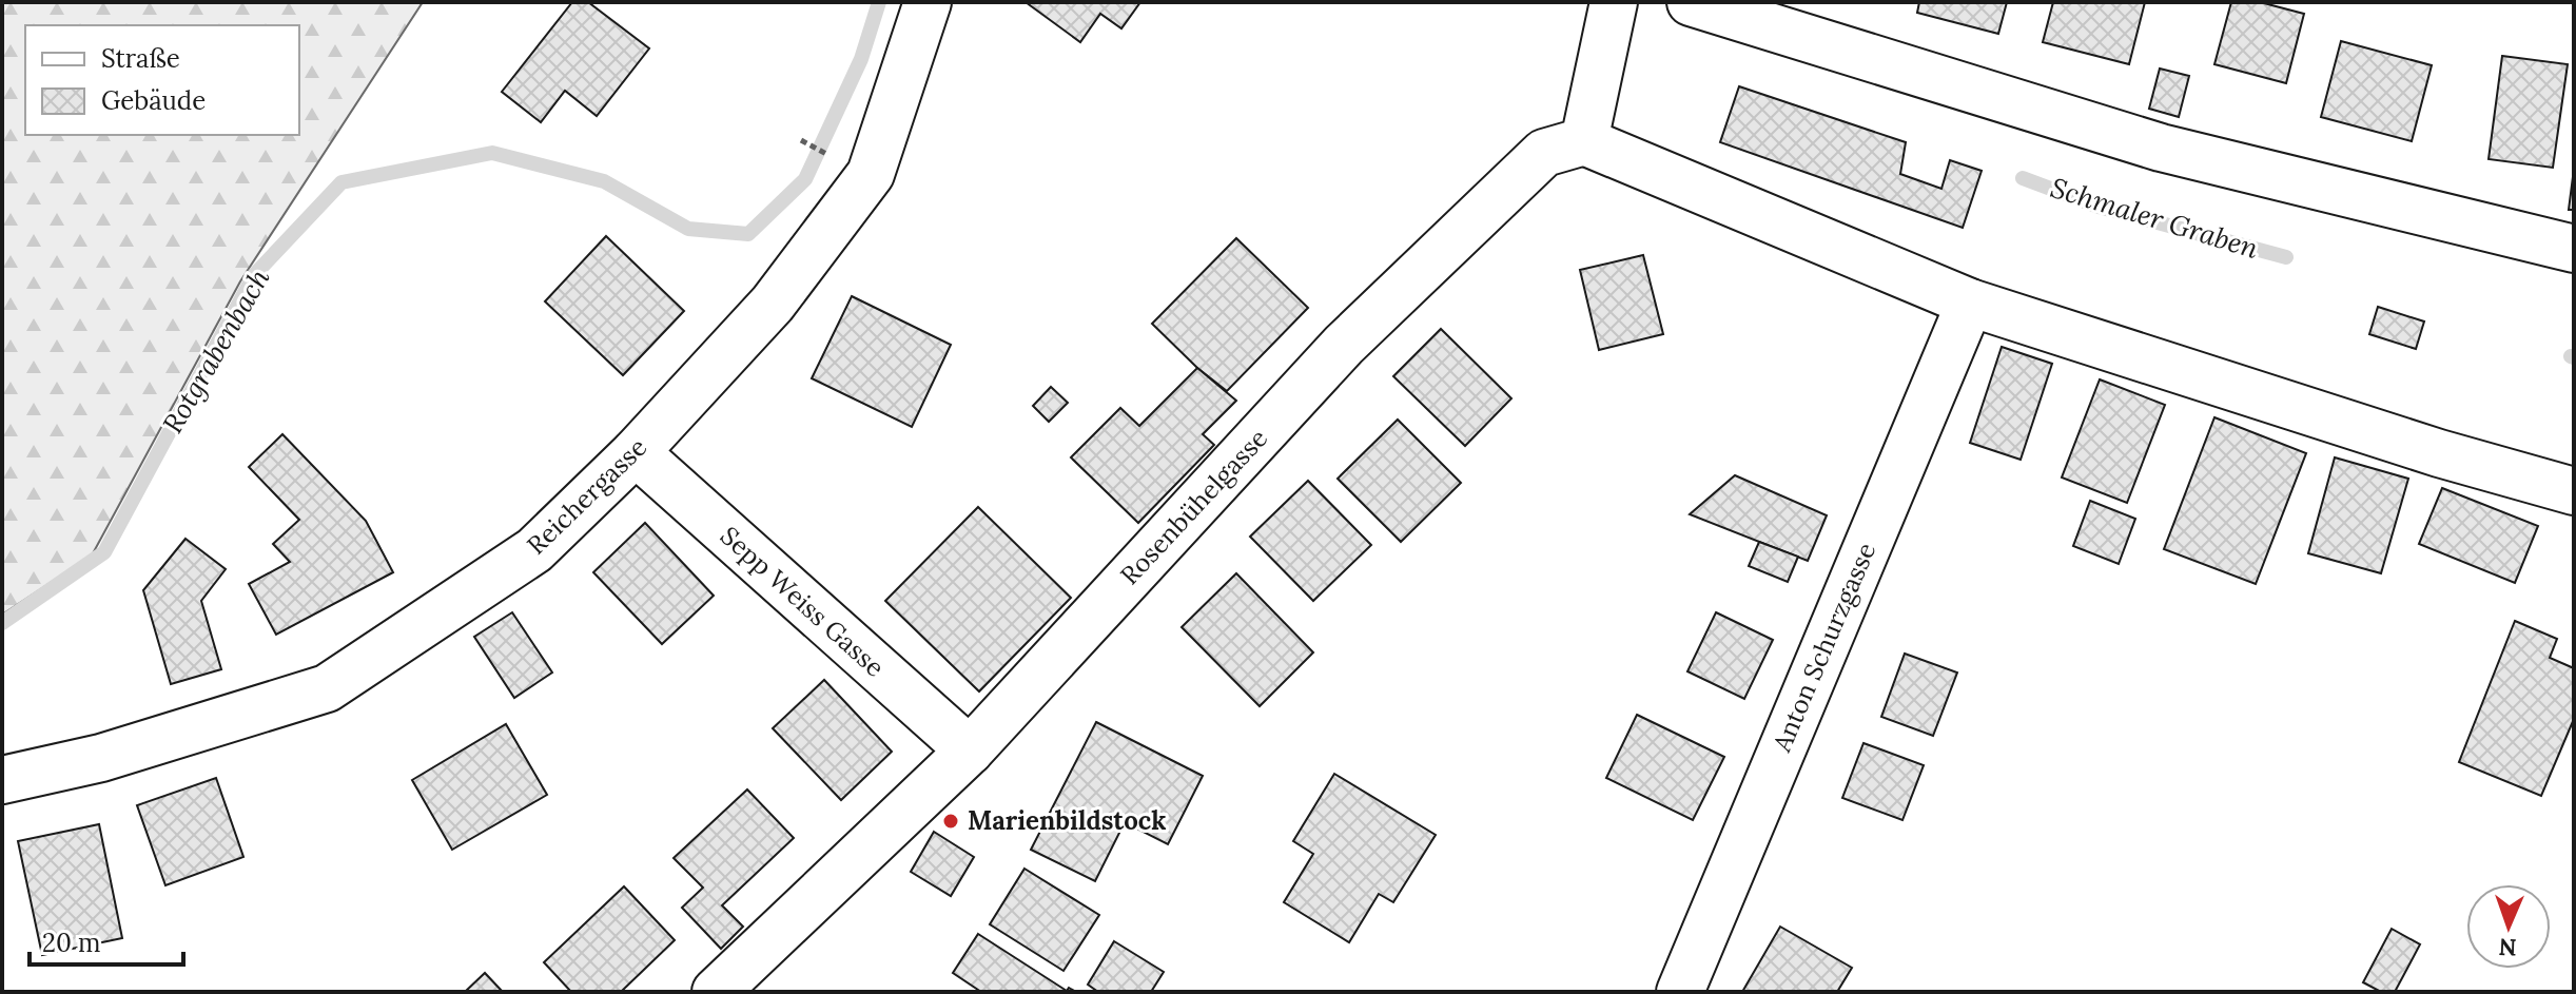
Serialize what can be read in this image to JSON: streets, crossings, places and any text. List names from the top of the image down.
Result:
{
  "streets": {
    "street": [
      "Reichergasse",
      "Rosenbühelgasse",
      "Sepp Weiss Gasse",
      "Anton Schurzgasse"
    ]
  },
  "crossings": [
    ["Reichergasse", "Sepp Weiss Gasse"],
    ["Rosenbühelgasse", "Sepp Weiss Gasse"]
  ],
  "water": ["Schmaler Graben", "Rotgrabenbach"],
  "places": ["Marienbildstock"],
  "legend": ["Straße", "Gebäude"],
  "scale_bar": "20 m",
  "north": "bottom"
}
